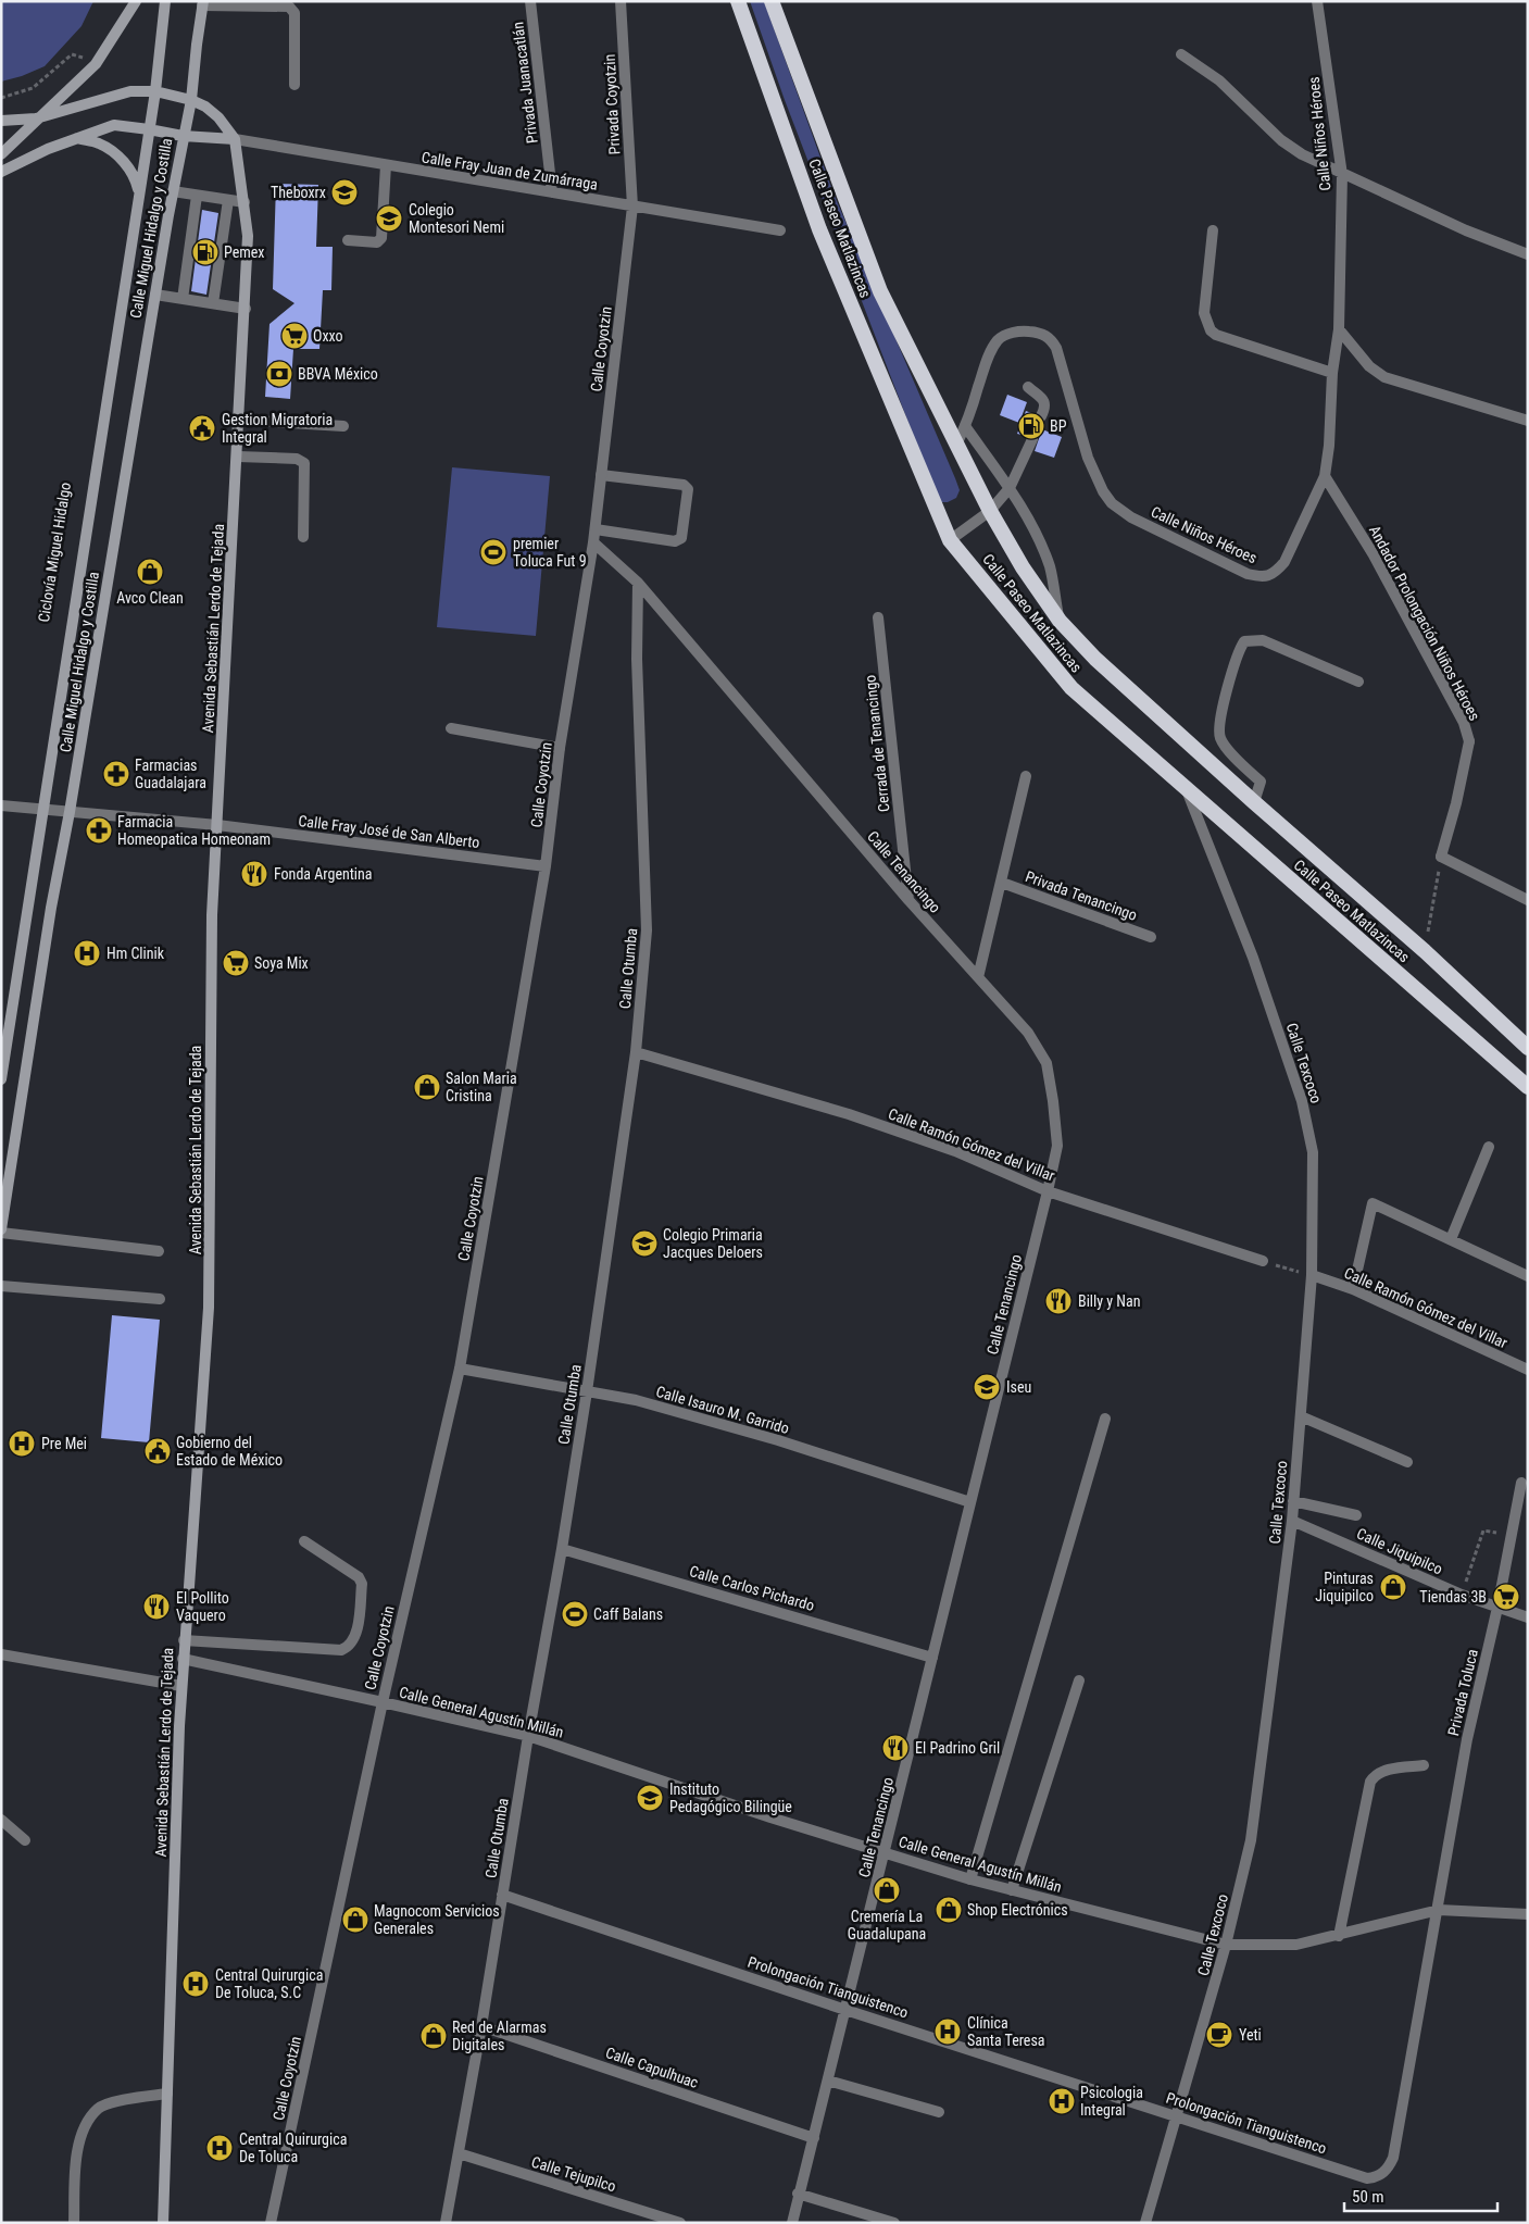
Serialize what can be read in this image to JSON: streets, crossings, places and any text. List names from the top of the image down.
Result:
{
  "streets": {
    "highway": ["Calle Paseo Matlazincas"],
    "main road": ["Calle Miguel Hidalgo y Costilla", "Avenida Sebastián Lerdo de Tejada"],
    "street": [
      "Privada Juanacatlán",
      "Privada Coyotzin",
      "Calle Niños Héroes",
      "Calle Fray Juan de Zumárraga",
      "Calle Coyotzin",
      "Andador Prolongación Niños Héroes",
      "Cerrada de Tenancingo",
      "Calle Fray José de San Alberto",
      "Calle Tenancingo",
      "Privada Tenancingo",
      "Calle Otumba",
      "Calle Texcoco",
      "Calle Ramón Gómez del Villar",
      "Calle Isauro M. Garrido",
      "Calle Jiquipilco",
      "Calle Carlos Pichardo",
      "Privada Toluca",
      "Calle General Agustín Millán",
      "Prolongación Tianguistenco",
      "Calle Capulhuac",
      "Calle Tejupilco"
    ]
  },
  "crossings": [
    ["Privada Juanacatlán", "Calle Fray Juan de Zumárraga"],
    ["Privada Coyotzin", "Calle Fray Juan de Zumárraga"],
    ["Privada Coyotzin", "Calle Coyotzin"],
    ["Calle Niños Héroes", "Calle Paseo Matlazincas"],
    ["Calle Niños Héroes", "Andador Prolongación Niños Héroes"],
    ["Calle Fray Juan de Zumárraga", "Calle Coyotzin"],
    ["Calle Fray Juan de Zumárraga", "Avenida Sebastián Lerdo de Tejada"],
    ["Calle Miguel Hidalgo y Costilla", "Avenida Sebastián Lerdo de Tejada"],
    ["Calle Miguel Hidalgo y Costilla", "Calle Fray José de San Alberto"],
    ["Calle Paseo Matlazincas", "Calle Texcoco"],
    ["Calle Coyotzin", "Calle Fray José de San Alberto"],
    ["Calle Coyotzin", "Calle Tenancingo"],
    ["Calle Coyotzin", "Calle Isauro M. Garrido"],
    ["Calle Coyotzin", "Calle General Agustín Millán"],
    ["Avenida Sebastián Lerdo de Tejada", "Calle Fray José de San Alberto"],
    ["Avenida Sebastián Lerdo de Tejada", "Calle General Agustín Millán"],
    ["Cerrada de Tenancingo", "Calle Tenancingo"],
    ["Calle Tenancingo", "Privada Tenancingo"],
    ["Calle Tenancingo", "Calle Otumba"],
    ["Calle Tenancingo", "Calle Ramón Gómez del Villar"],
    ["Calle Tenancingo", "Calle Isauro M. Garrido"],
    ["Calle Tenancingo", "Calle Carlos Pichardo"],
    ["Calle Tenancingo", "Calle General Agustín Millán"],
    ["Calle Tenancingo", "Prolongación Tianguistenco"],
    ["Calle Tenancingo", "Calle Capulhuac"],
    ["Calle Otumba", "Calle Ramón Gómez del Villar"],
    ["Calle Otumba", "Calle Isauro M. Garrido"],
    ["Calle Otumba", "Calle Carlos Pichardo"],
    ["Calle Otumba", "Calle General Agustín Millán"],
    ["Calle Otumba", "Prolongación Tianguistenco"],
    ["Calle Otumba", "Calle Capulhuac"],
    ["Calle Otumba", "Calle Tejupilco"],
    ["Calle Texcoco", "Calle Ramón Gómez del Villar"],
    ["Calle Texcoco", "Calle Jiquipilco"],
    ["Calle Texcoco", "Calle General Agustín Millán"],
    ["Calle Texcoco", "Prolongación Tianguistenco"],
    ["Calle Jiquipilco", "Privada Toluca"],
    ["Privada Toluca", "Calle General Agustín Millán"],
    ["Privada Toluca", "Prolongación Tianguistenco"],
    ["Calle General Agustín Millán", "Prolongación Tianguistenco"]
  ],
  "places": {
    "school or university": [
      "Theboxrx",
      "Colegio Montesori Nemi",
      "Colegio Primaria Jacques Deloers",
      "Iseu",
      "Instituto Pedagógico Bilingüe"
    ],
    "fuel station": ["Pemex", "BP"],
    "supermarket": ["Oxxo", "Soya Mix", "Tiendas 3B"],
    "bank": ["BBVA México"],
    "public building": ["Gestion Migratoria Integral", "Gobierno del Estado de México"],
    "sports": ["premier Toluca Fut 9", "Caff Balans"],
    "shop": [
      "Avco Clean",
      "Salon Maria Cristina",
      "Pinturas Jiquipilco",
      "Cremería La Guadalupana",
      "Shop Electrónics",
      "Magnocom Servicios Generales",
      "Red de Alarmas Digitales"
    ],
    "pharmacy": ["Farmacias Guadalajara", "Farmacia Homeopatica Homeonam"],
    "restaurant": [
      "Fonda Argentina",
      "Billy y Nan",
      "El Pollito Vaquero",
      "El Padrino Gril"
    ],
    "hospital": [
      "Hm Clinik",
      "Pre Mei",
      "Central Quirurgica De Toluca, S.C",
      "Clínica Santa Teresa",
      "Psicologia Integral",
      "Central Quirurgica De Toluca"
    ],
    "cafe": ["Yeti"]
  },
  "scale_bar": "50 m"
}
